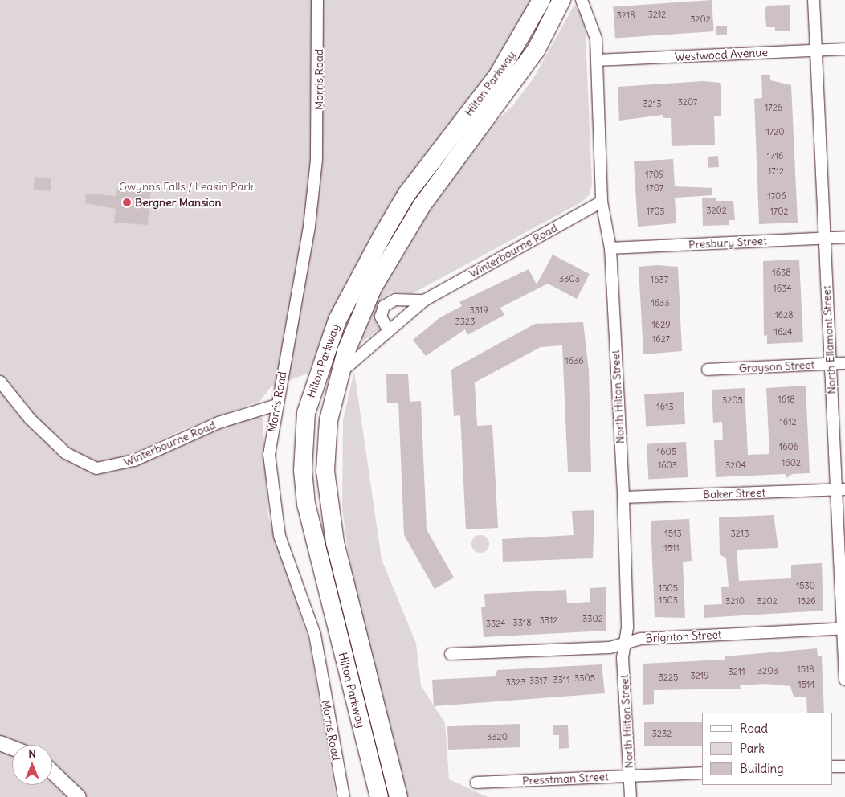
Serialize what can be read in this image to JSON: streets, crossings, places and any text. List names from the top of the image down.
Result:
{
  "streets": {
    "main road": ["Hilton Parkway"],
    "street": [
      "Westwood Avenue",
      "Morris Road",
      "Presbury Street",
      "Winterbourne Road",
      "North Ellamont Street",
      "Grayson Street",
      "North Hilton Street",
      "Baker Street",
      "Brighton Street",
      "Presstman Street"
    ]
  },
  "crossings": [
    ["Westwood Avenue", "North Ellamont Street"],
    ["Westwood Avenue", "North Hilton Street"],
    ["Morris Road", "Winterbourne Road"],
    ["Hilton Parkway", "Winterbourne Road"],
    ["Presbury Street", "North Ellamont Street"],
    ["Presbury Street", "North Hilton Street"],
    ["Winterbourne Road", "North Hilton Street"],
    ["North Ellamont Street", "Grayson Street"],
    ["North Ellamont Street", "Baker Street"],
    ["North Ellamont Street", "Brighton Street"],
    ["North Hilton Street", "Baker Street"],
    ["North Hilton Street", "Brighton Street"],
    ["North Hilton Street", "Presstman Street"]
  ],
  "parks": ["Gwynns Falls / Leakin Park"],
  "places": ["Bergner Mansion"],
  "house_numbers": [
    "3212",
    "3218",
    "3202",
    "3207",
    "3213",
    "1726",
    "1720",
    "1716",
    "1712",
    "1709",
    "1707",
    "1706",
    "3202",
    "1703",
    "1702",
    "1638",
    "3303",
    "1637",
    "1634",
    "1633",
    "3319",
    "1628",
    "3323",
    "1629",
    "1624",
    "1627",
    "1636",
    "1618",
    "3205",
    "1613",
    "1612",
    "1606",
    "1605",
    "1602",
    "1603",
    "3204",
    "1513",
    "3213",
    "1511",
    "1530",
    "1505",
    "1503",
    "3210",
    "3202",
    "1526",
    "3302",
    "3312",
    "3318",
    "3324",
    "1518",
    "3203",
    "3211",
    "3219",
    "3225",
    "3305",
    "3311",
    "3317",
    "3323",
    "1514",
    "3232",
    "3320"
  ],
  "legend": ["Road", "Park", "Building"],
  "north": "top"
}
